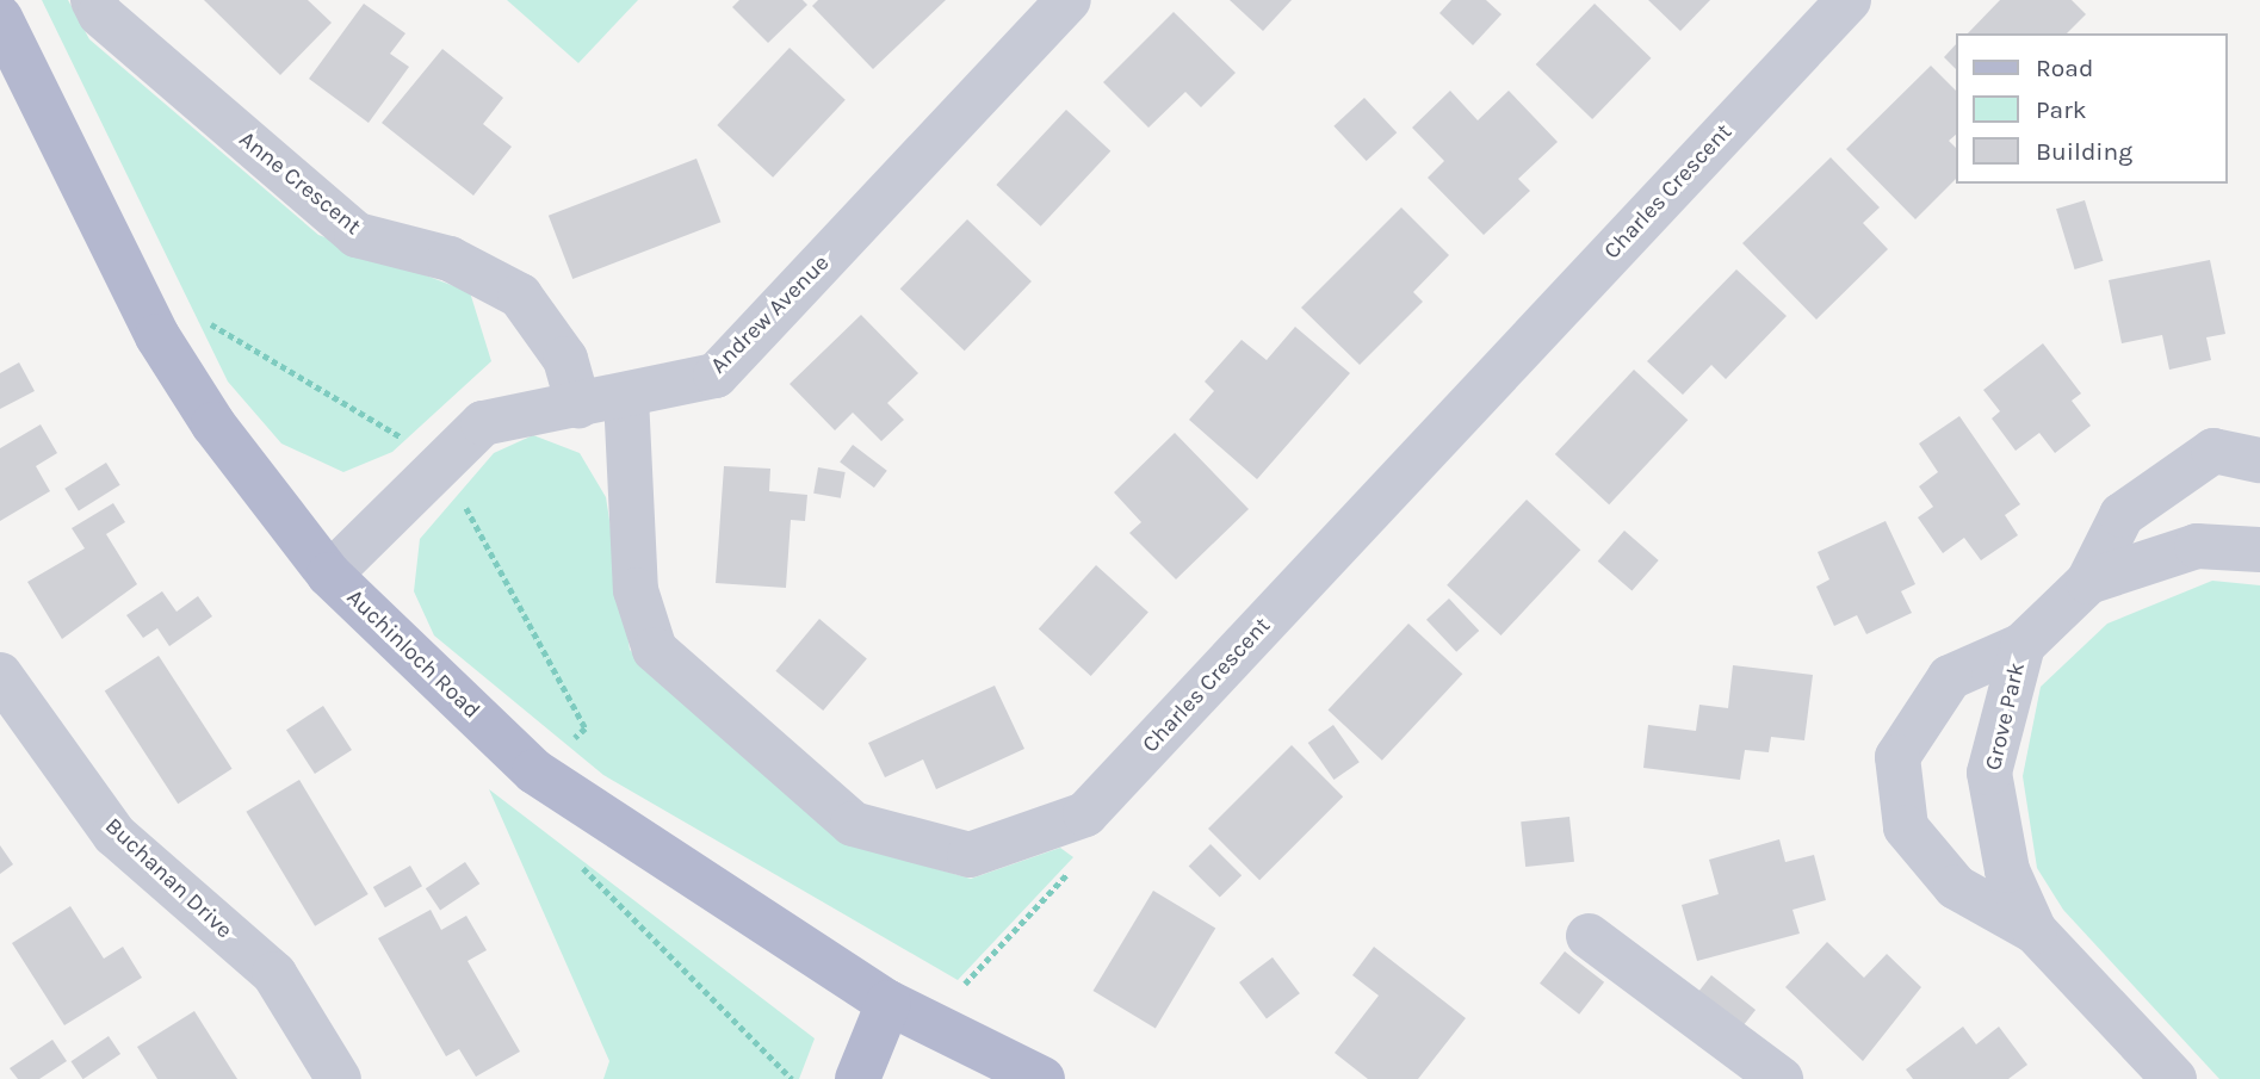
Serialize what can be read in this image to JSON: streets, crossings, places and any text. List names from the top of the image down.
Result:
{
  "streets": {
    "main road": ["Auchinloch Road"],
    "street": [
      "Anne Crescent",
      "Charles Crescent",
      "Andrew Avenue",
      "Grove Park",
      "Buchanan Drive"
    ]
  },
  "crossings": [
    ["Anne Crescent", "Andrew Avenue"],
    ["Charles Crescent", "Andrew Avenue"],
    ["Andrew Avenue", "Auchinloch Road"]
  ],
  "legend": ["Road", "Park", "Building"]
}
